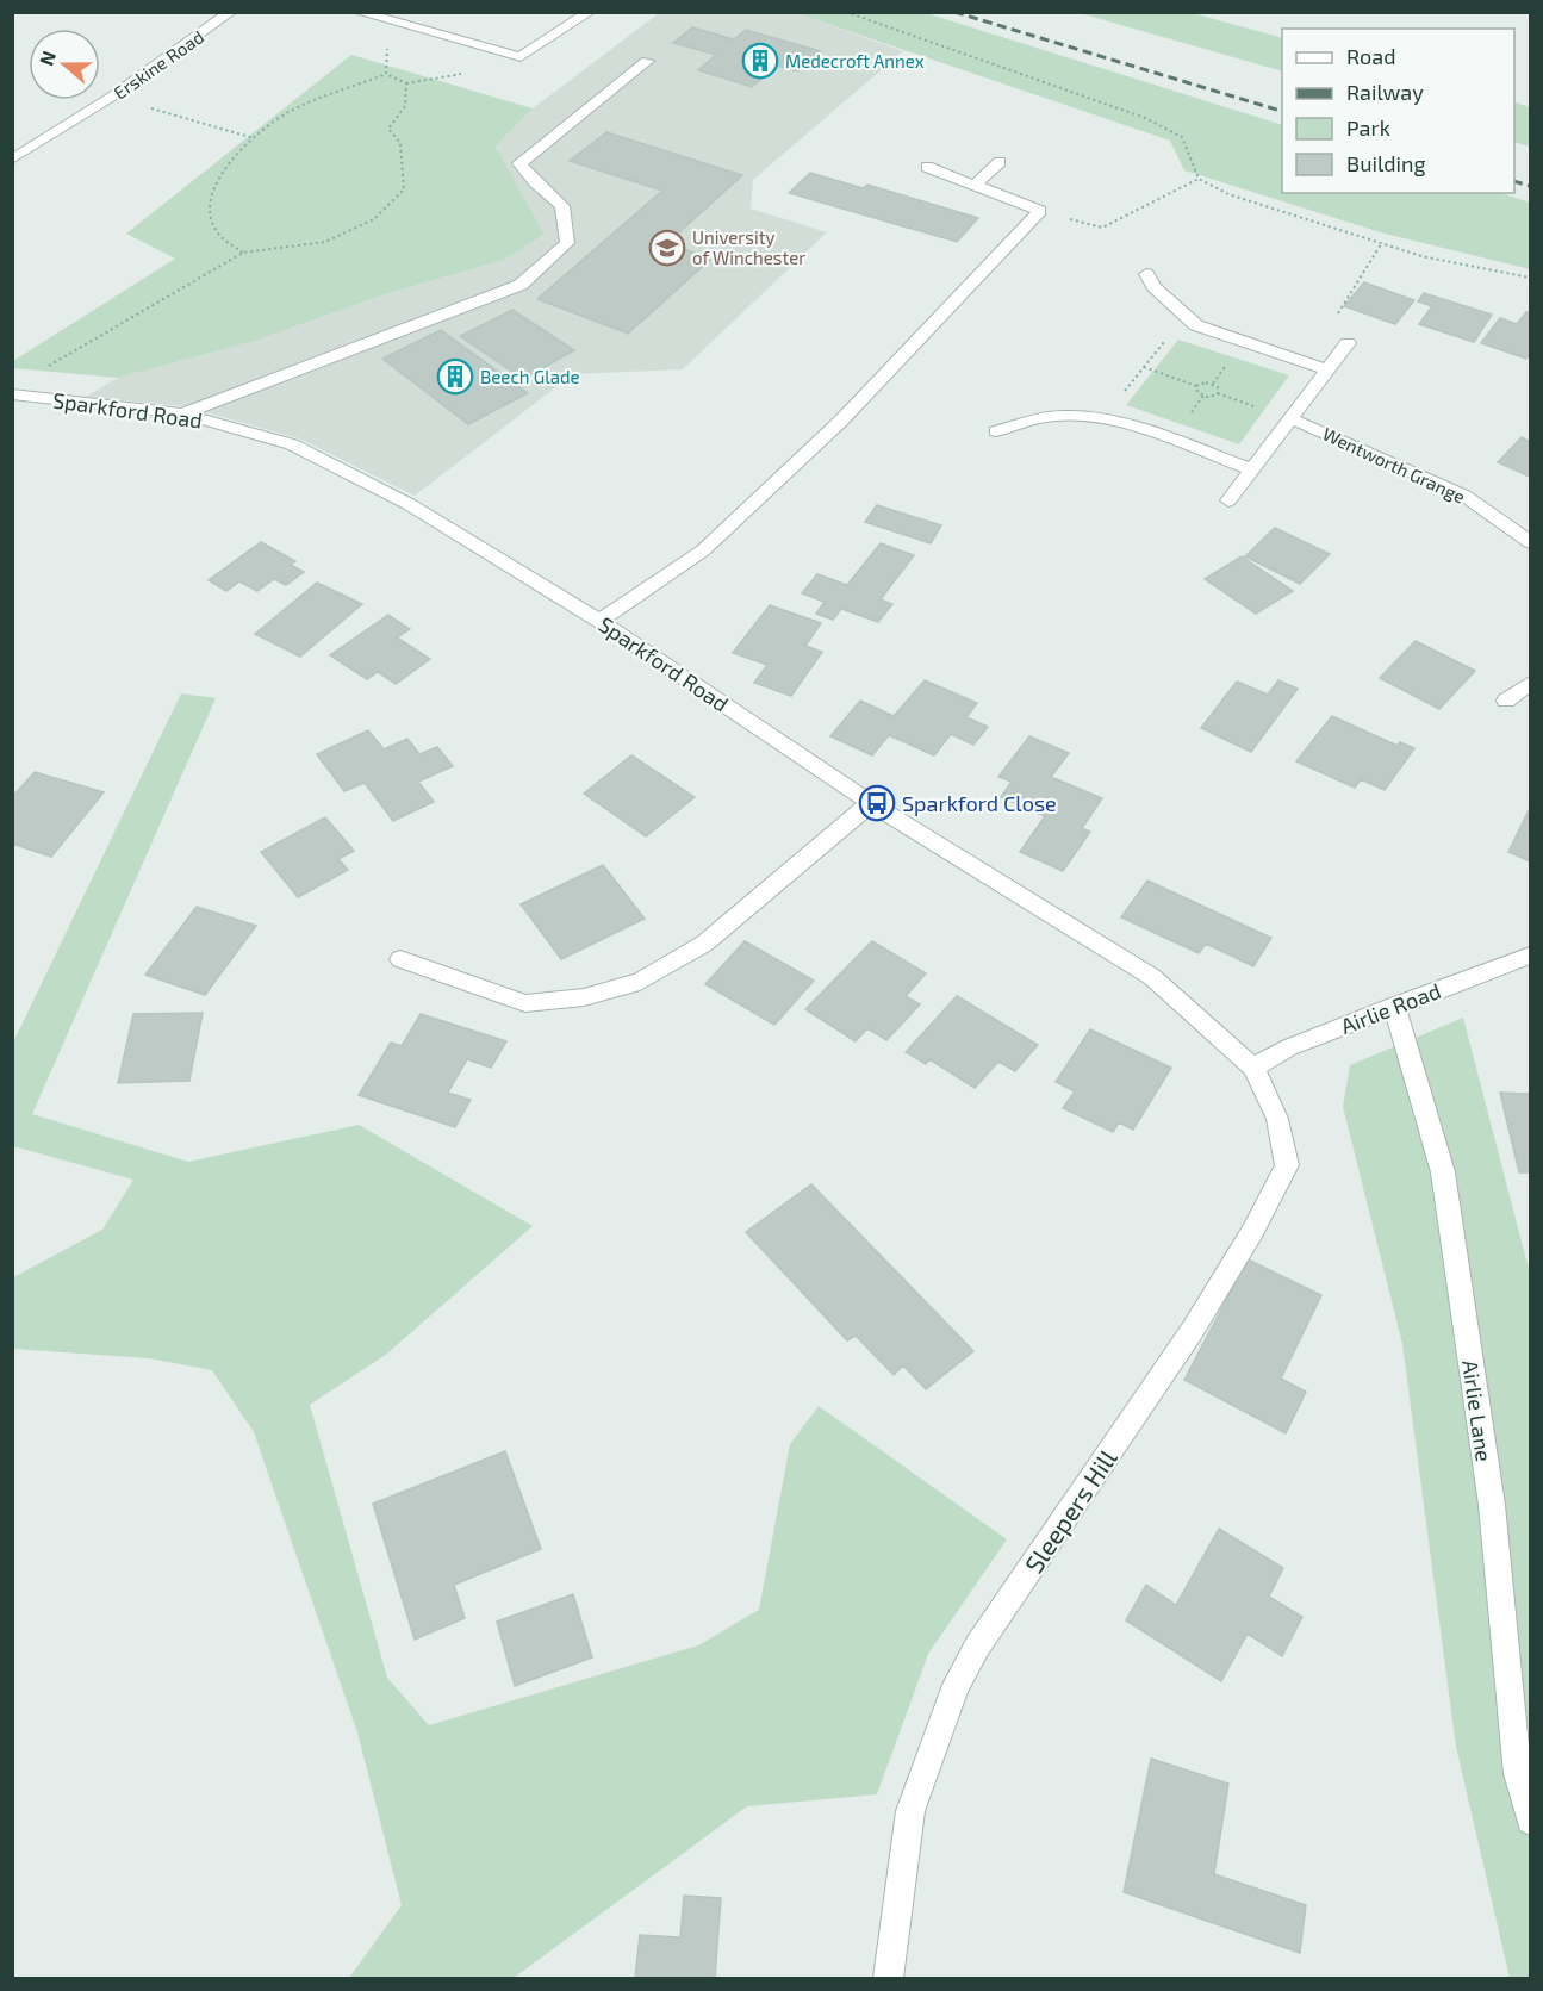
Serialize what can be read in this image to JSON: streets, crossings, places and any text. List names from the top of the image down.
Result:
{
  "streets": {
    "street": [
      "Erskine Road",
      "Sparkford Road",
      "Wentworth Grange",
      "Airlie Road",
      "Airlie Lane",
      "Sleepers Hill"
    ]
  },
  "crossings": [
    ["Sparkford Road", "Airlie Road"],
    ["Sparkford Road", "Sleepers Hill"],
    ["Airlie Road", "Airlie Lane"],
    ["Airlie Road", "Sleepers Hill"]
  ],
  "places": {
    "building": ["Medecroft Annex", "Beech Glade"],
    "school or university": ["University of Winchester"],
    "bus stop": ["Sparkford Close"]
  },
  "legend": [
    "Road",
    "Railway",
    "Park",
    "Building"
  ],
  "north": "left"
}
